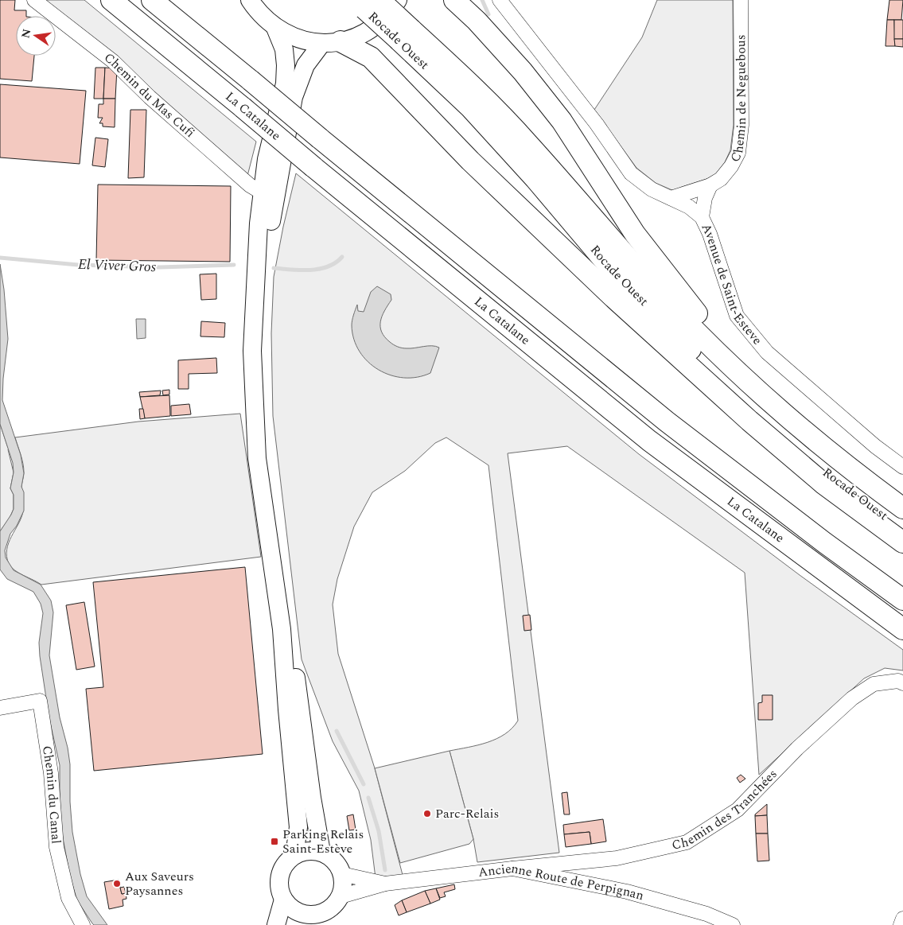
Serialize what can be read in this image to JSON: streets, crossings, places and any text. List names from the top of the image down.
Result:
{
  "streets": {
    "highway": ["Rocade Ouest", "La Catalane"],
    "street": [
      "Chemin du Mas Cufi",
      "Chemin de Neguebous",
      "Avenue de Saint-Esteve",
      "Chemin du Canal",
      "Chemin des Tranchées",
      "Ancienne Route de Perpignan"
    ]
  },
  "crossings": [
    ["Chemin des Tranchées", "Ancienne Route de Perpignan"]
  ],
  "water": ["El Viver Gros"],
  "places": {
    "other": ["Parc-Relais", "Aux Saveurs Paysannes"],
    "transit": ["Parking Relais Saint-Estève"]
  },
  "north": "left"
}
